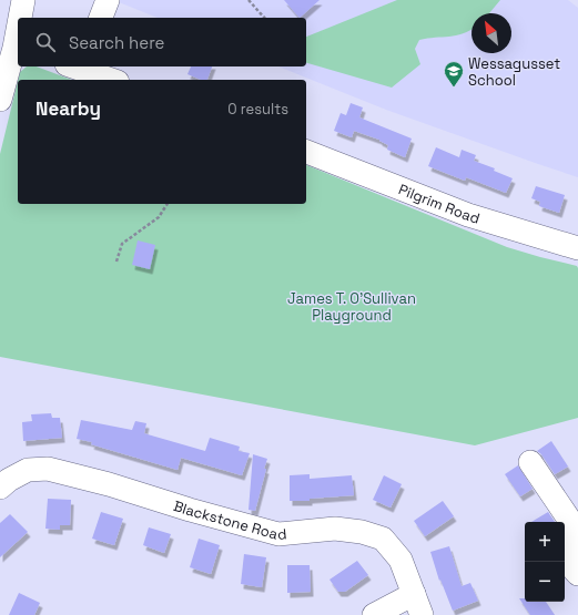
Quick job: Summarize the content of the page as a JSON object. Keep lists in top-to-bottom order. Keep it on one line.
{"streets":{"street":["Pilgrim Road","Blackstone Road"]},"parks":["James T. O'Sullivan Playground"],"places":{"school or university":["Wessagusset School"]},"north":"top left","page":{"search":"Search here","heading":["Nearby","0 results"],"map_buttons":["+","−"]}}
